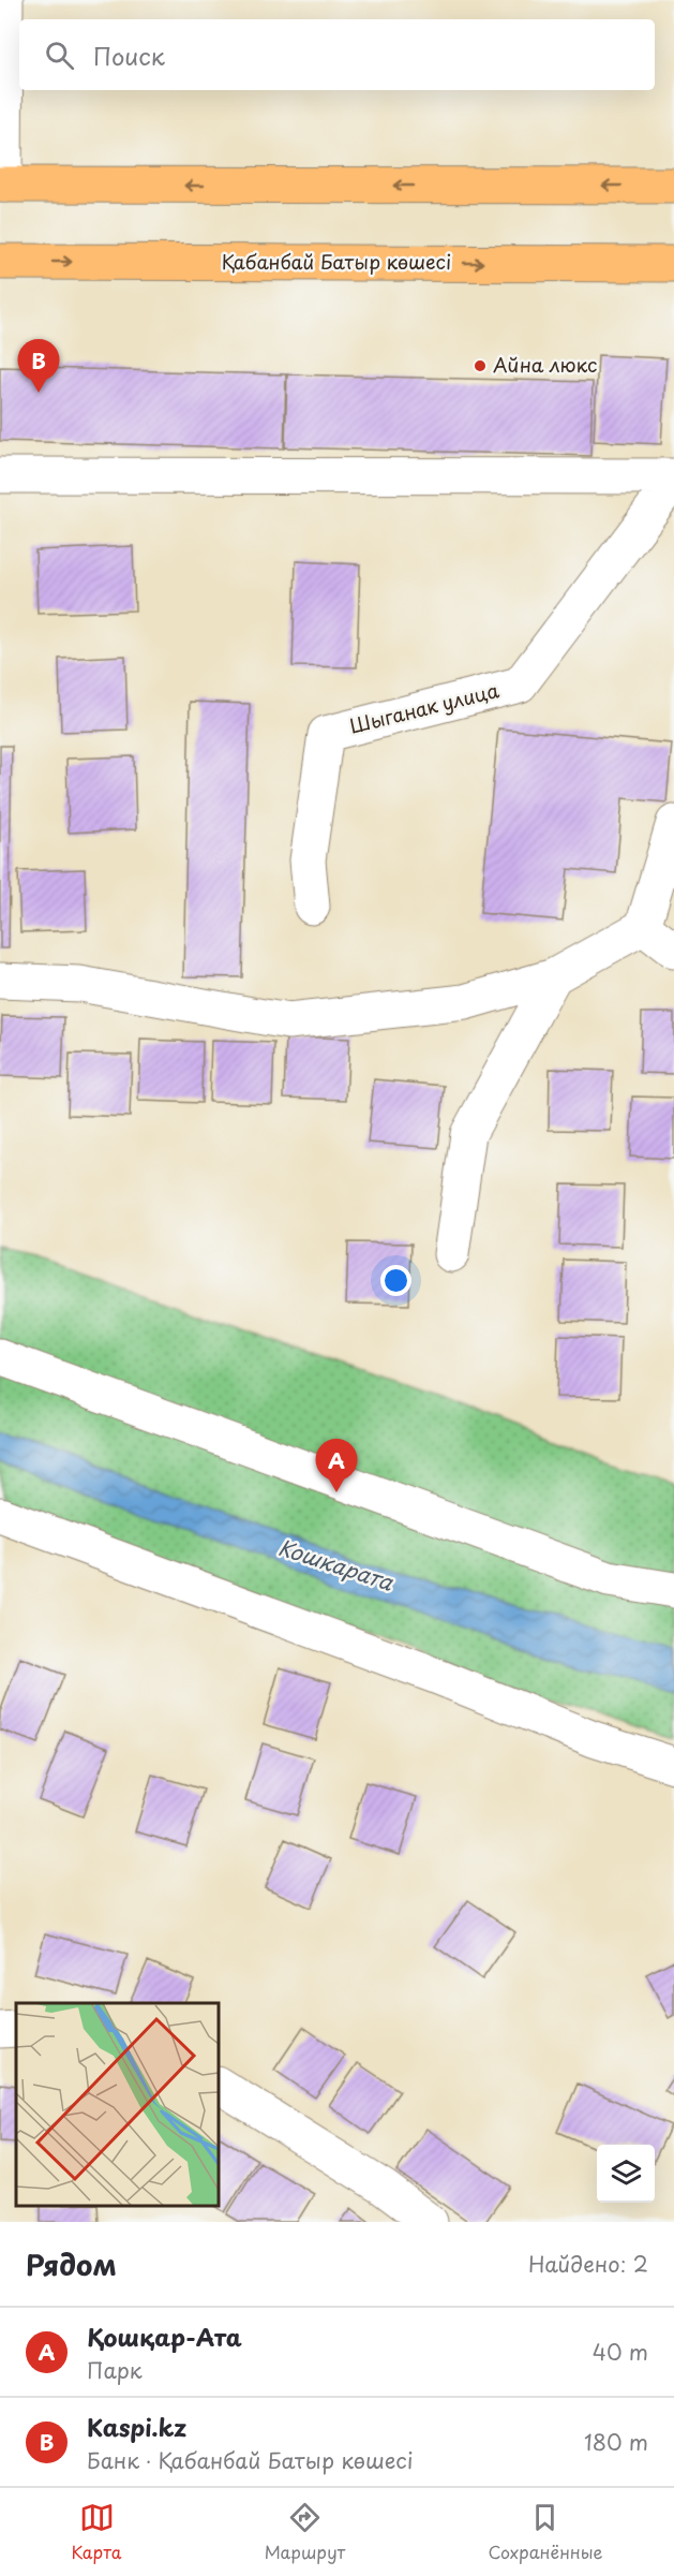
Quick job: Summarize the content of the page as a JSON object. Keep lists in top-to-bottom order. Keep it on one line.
{"streets":{"main road":["Қабанбай Батыр көшесі"],"street":["Шыганак улица"]},"water":["Кошкарата"],"places":["Айна люкс"],"page":{"search":"Поиск","pins":["B","A"],"heading":["Рядом","Найдено: 2"],"list":[{"mark":"A","name":"Қошқар-Ата","note":"Парк","value":"40 m"},{"mark":"B","name":"Kaspi.kz","note":"Банк · Қабанбай Батыр көшесі","value":"180 m"}],"nav":["Карта","Маршрут","Сохранённые"]}}
